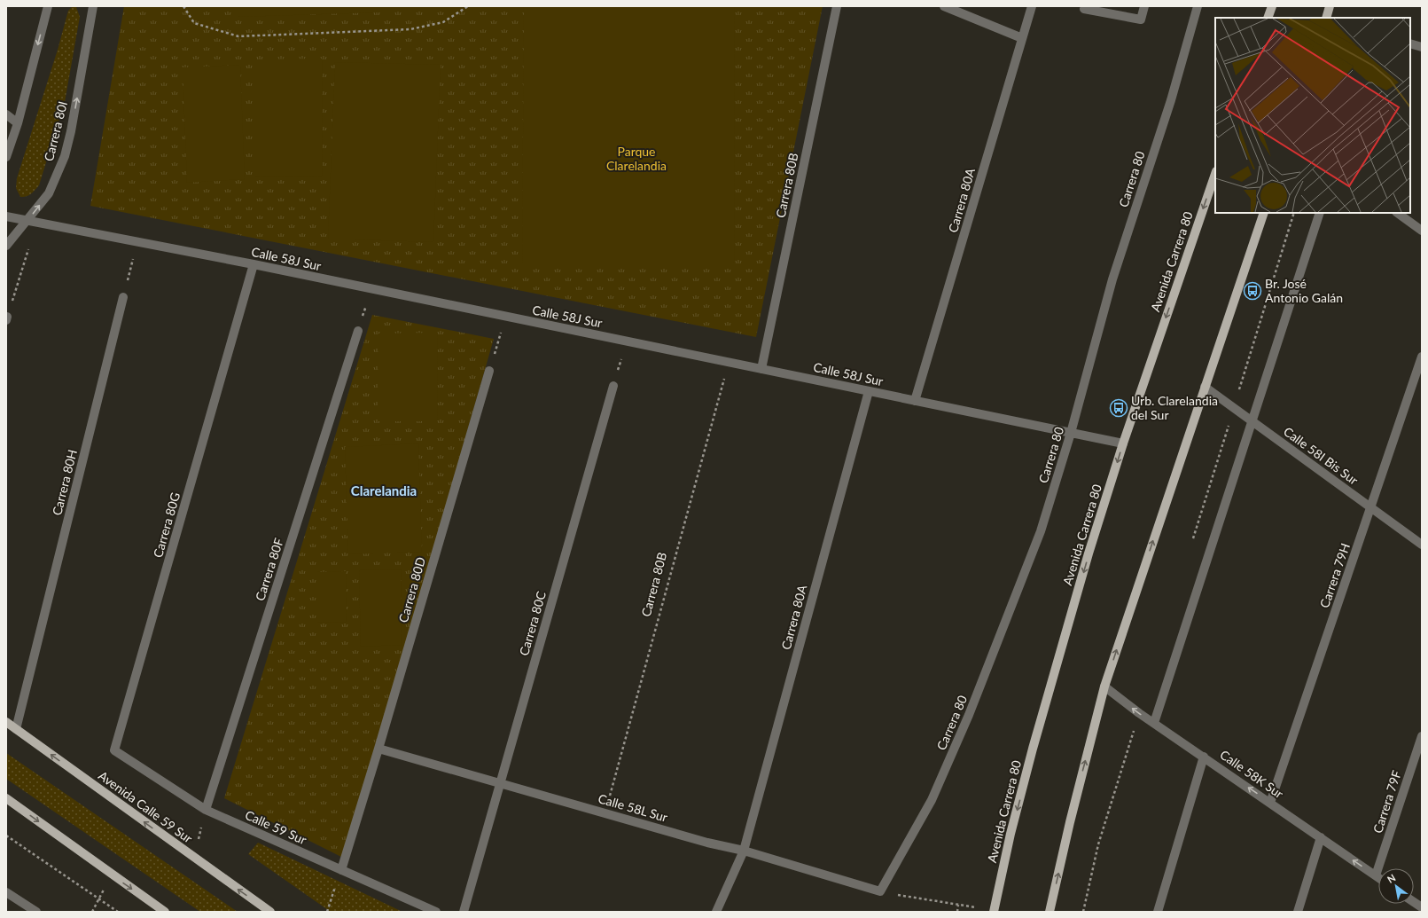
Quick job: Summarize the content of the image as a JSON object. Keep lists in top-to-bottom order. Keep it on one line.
{"streets":{"main road":["Avenida Carrera 80","Avenida Calle 59 Sur"],"street":["Carrera 80I","Carrera 80","Carrera 80B","Carrera 80A","Calle 58J Sur","Calle 58I Bis Sur","Carrera 80H","Carrera 80G","Carrera 80F","Carrera 79H","Carrera 80D","Carrera 80C","Calle 58K Sur","Carrera 79F","Calle 58L Sur","Calle 59 Sur"]},"crossings":[["Carrera 80I","Calle 58J Sur"],["Carrera 80","Calle 58J Sur"],["Carrera 80","Calle 58L Sur"],["Carrera 80B","Calle 58J Sur"],["Carrera 80B","Calle 58L Sur"],["Carrera 80A","Calle 58J Sur"],["Carrera 80A","Calle 58L Sur"],["Calle 58J Sur","Avenida Carrera 80"],["Calle 58J Sur","Carrera 80G"],["Calle 58I Bis Sur","Carrera 79H"],["Carrera 80H","Avenida Calle 59 Sur"],["Carrera 80G","Calle 59 Sur"],["Carrera 80F","Calle 59 Sur"],["Carrera 79H","Calle 58K Sur"],["Carrera 80D","Calle 58L Sur"],["Carrera 80D","Calle 59 Sur"],["Carrera 80C","Calle 58L Sur"],["Calle 58K Sur","Carrera 79F"]],"one_way":["Calle 58K Sur"],"districts":["Clarelandia"],"parks":["Parque Clarelandia"],"places":{"bus stop":["Br. José Antonio Galán","Urb. Clarelandia del Sur"]},"north":"top left"}
